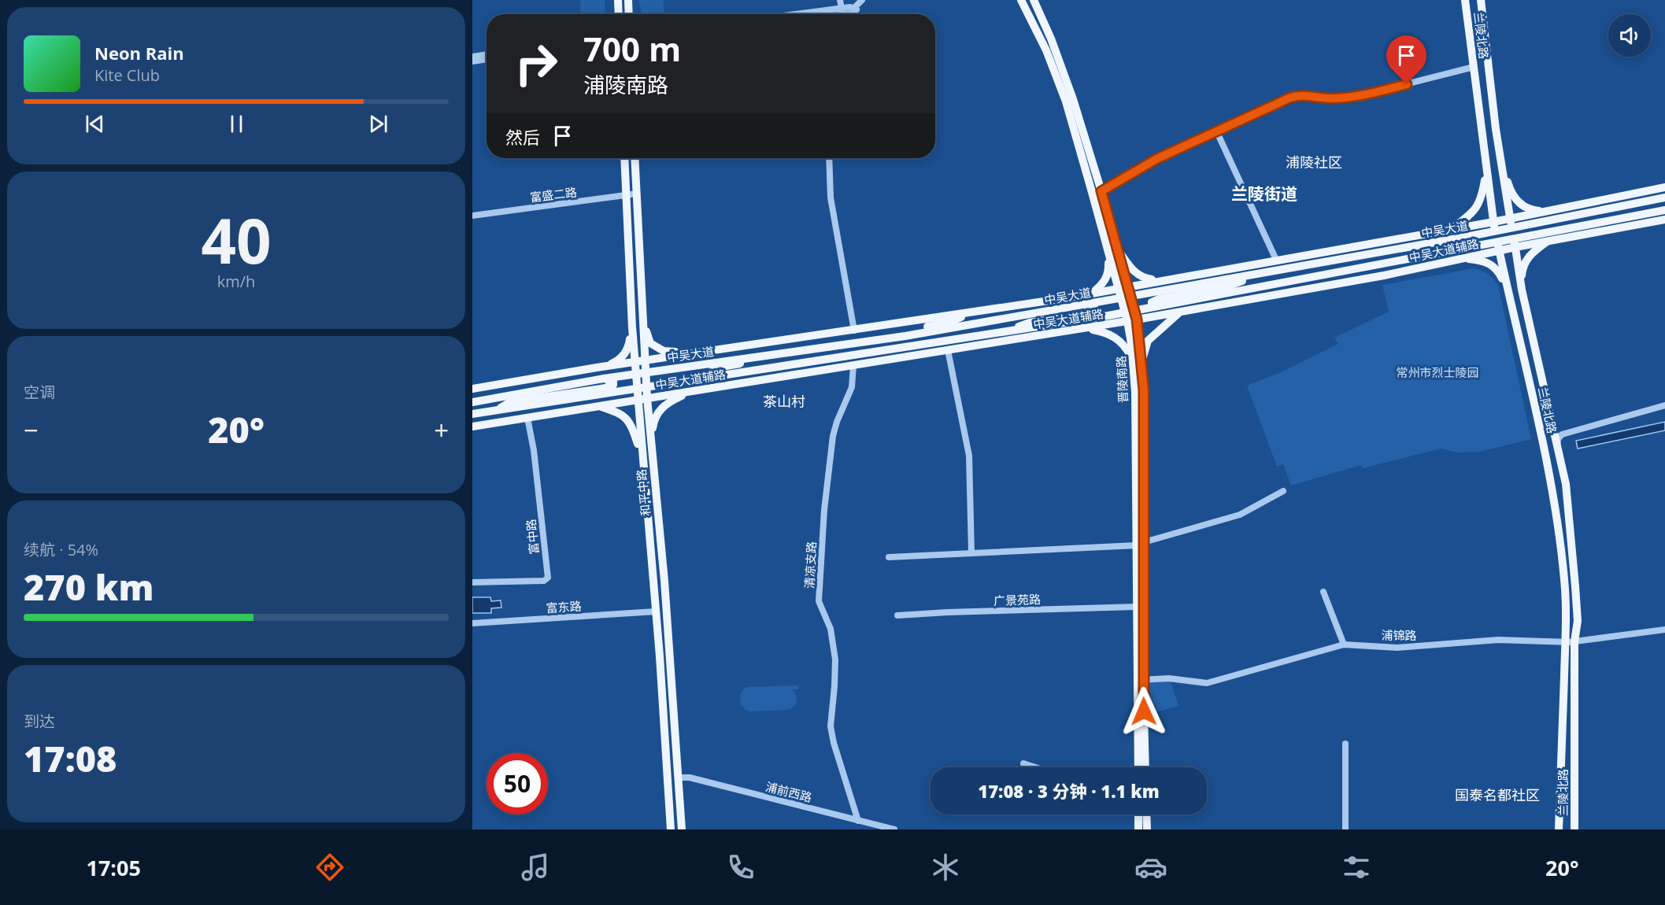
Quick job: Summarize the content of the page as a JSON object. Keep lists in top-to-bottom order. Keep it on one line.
{"streets":{"main road":["兰陵北路","中吴大道","中吴大道辅路","晋陵南路","和平中路"],"street":["富盛二路","富中路","清凉支路","广景苑路","富东路","浦锦路","浦前西路"]},"crossings":[["兰陵北路","中吴大道"],["兰陵北路","中吴大道辅路"],["兰陵北路","浦锦路"],["富盛二路","和平中路"],["中吴大道","中吴大道辅路"],["中吴大道","晋陵南路"],["中吴大道","和平中路"],["中吴大道辅路","晋陵南路"],["中吴大道辅路","和平中路"],["中吴大道辅路","富中路"],["中吴大道辅路","清凉支路"],["晋陵南路","广景苑路"],["晋陵南路","浦锦路"],["和平中路","富东路"],["和平中路","浦前西路"],["清凉支路","浦前西路"]],"districts":["浦陵社区","兰陵街道","茶山村","国泰名都社区"],"parks":["常州市烈士陵园"],"page":{"turn":["700 m","浦陵南路"],"song":["Neon Rain","Kite Club"],"then":"然后","tile":[["40","km/h"],"空调",["续航 · 54%","270 km"],["到达","17:08"]],"heat":["−","20°","+"],"limit":"50","trip":"17:08 · 3 分钟 · 1.1 km","tabs":["17:05","20°"]}}
